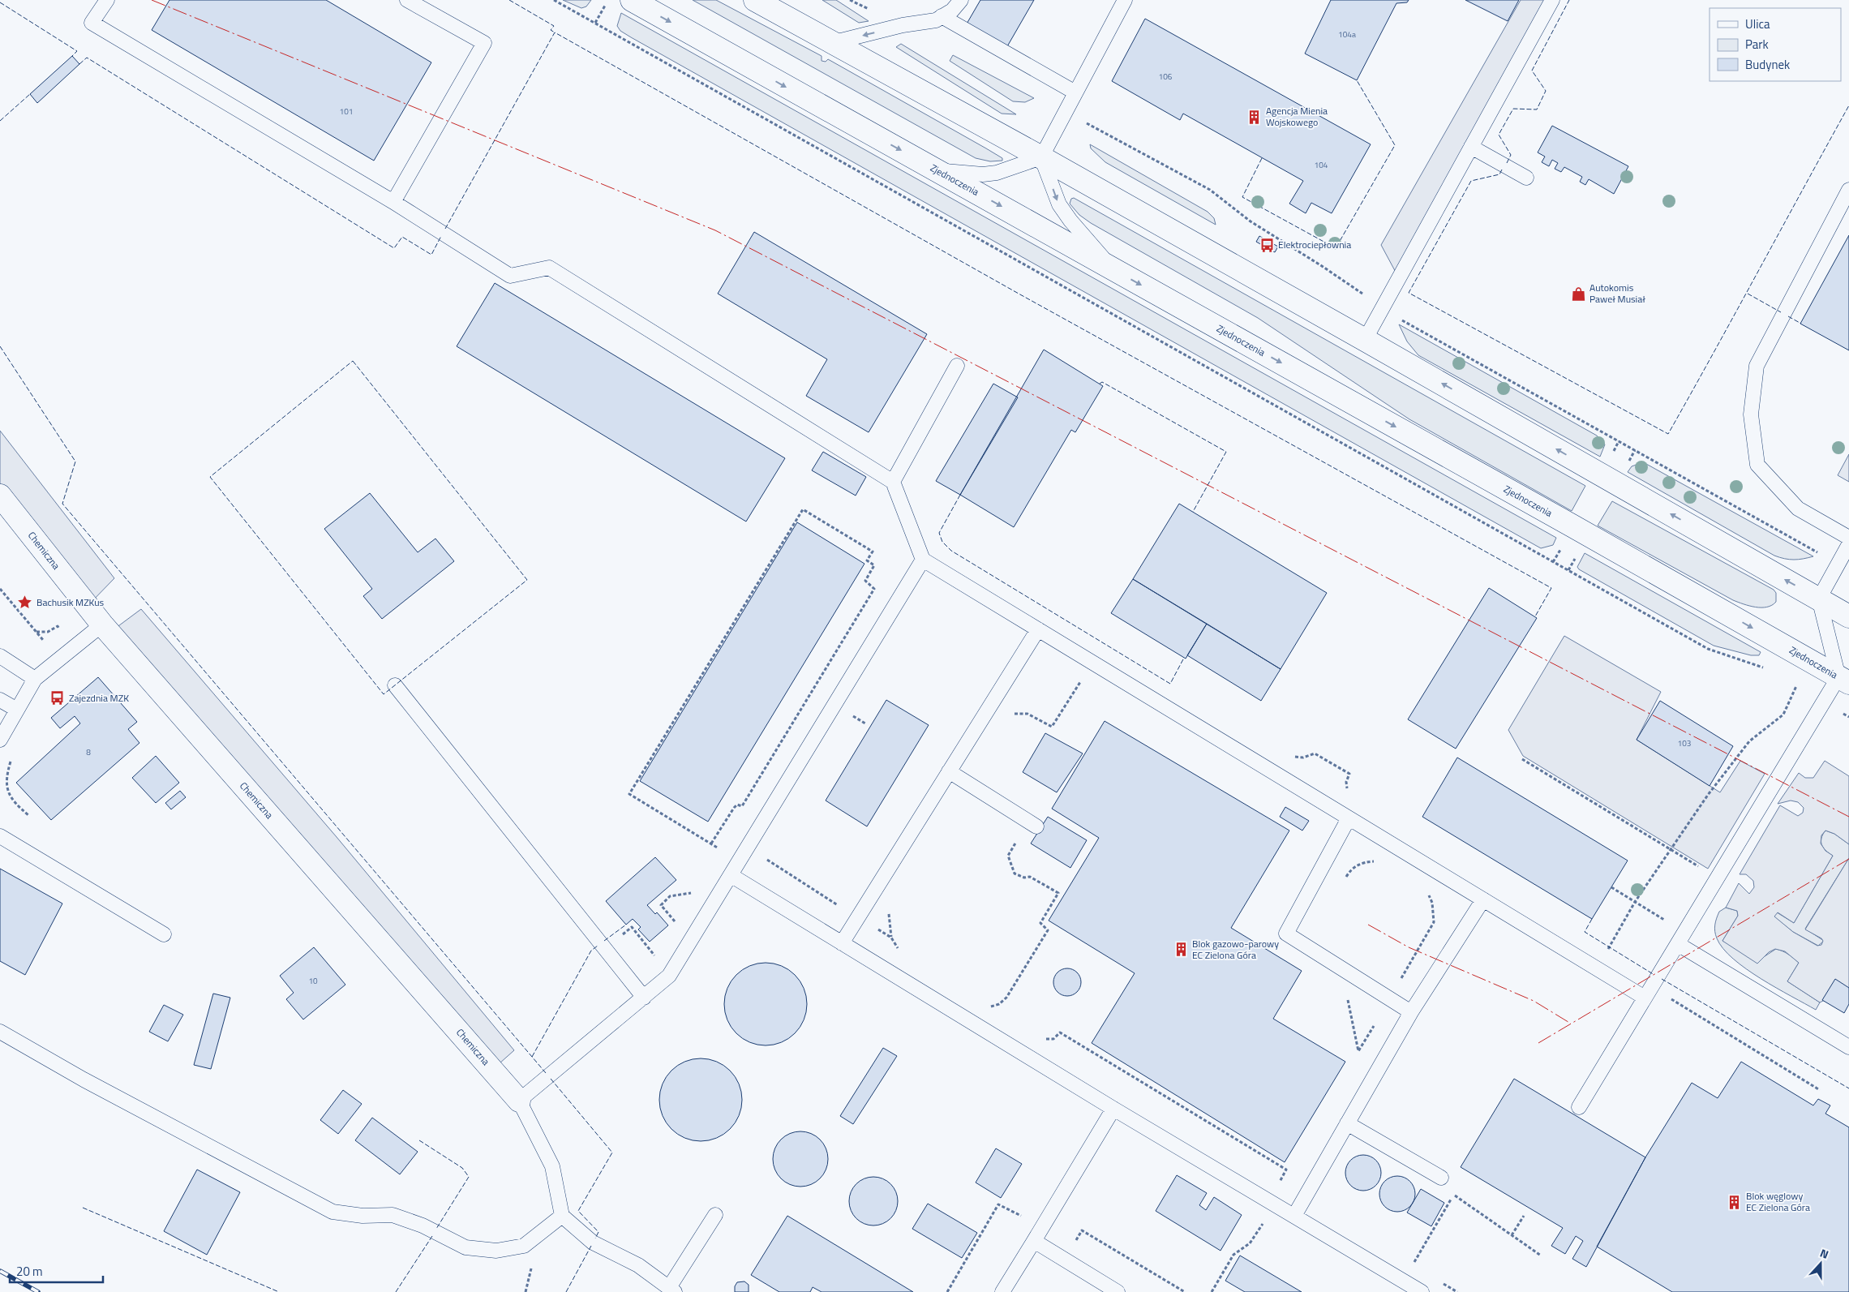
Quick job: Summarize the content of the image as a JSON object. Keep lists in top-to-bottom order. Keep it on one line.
{"streets":{"main road":["Zjednoczenia","Chemiczna"]},"places":{"building":["Agencja Mienia Wojskowego","Blok gazowo-parowy EC Zielona Góra","Blok węglowy EC Zielona Góra"],"bus stop":["Elektrociepłownia","Zajezdnia MZK"],"shop":["Autokomis Paweł Musiał"],"place":["Bachusik MZKus"]},"house_numbers":["104a","106","101","104","103","8","10"],"legend":["Ulica","Park","Budynek"],"scale_bar":"20 m","north":"top"}
